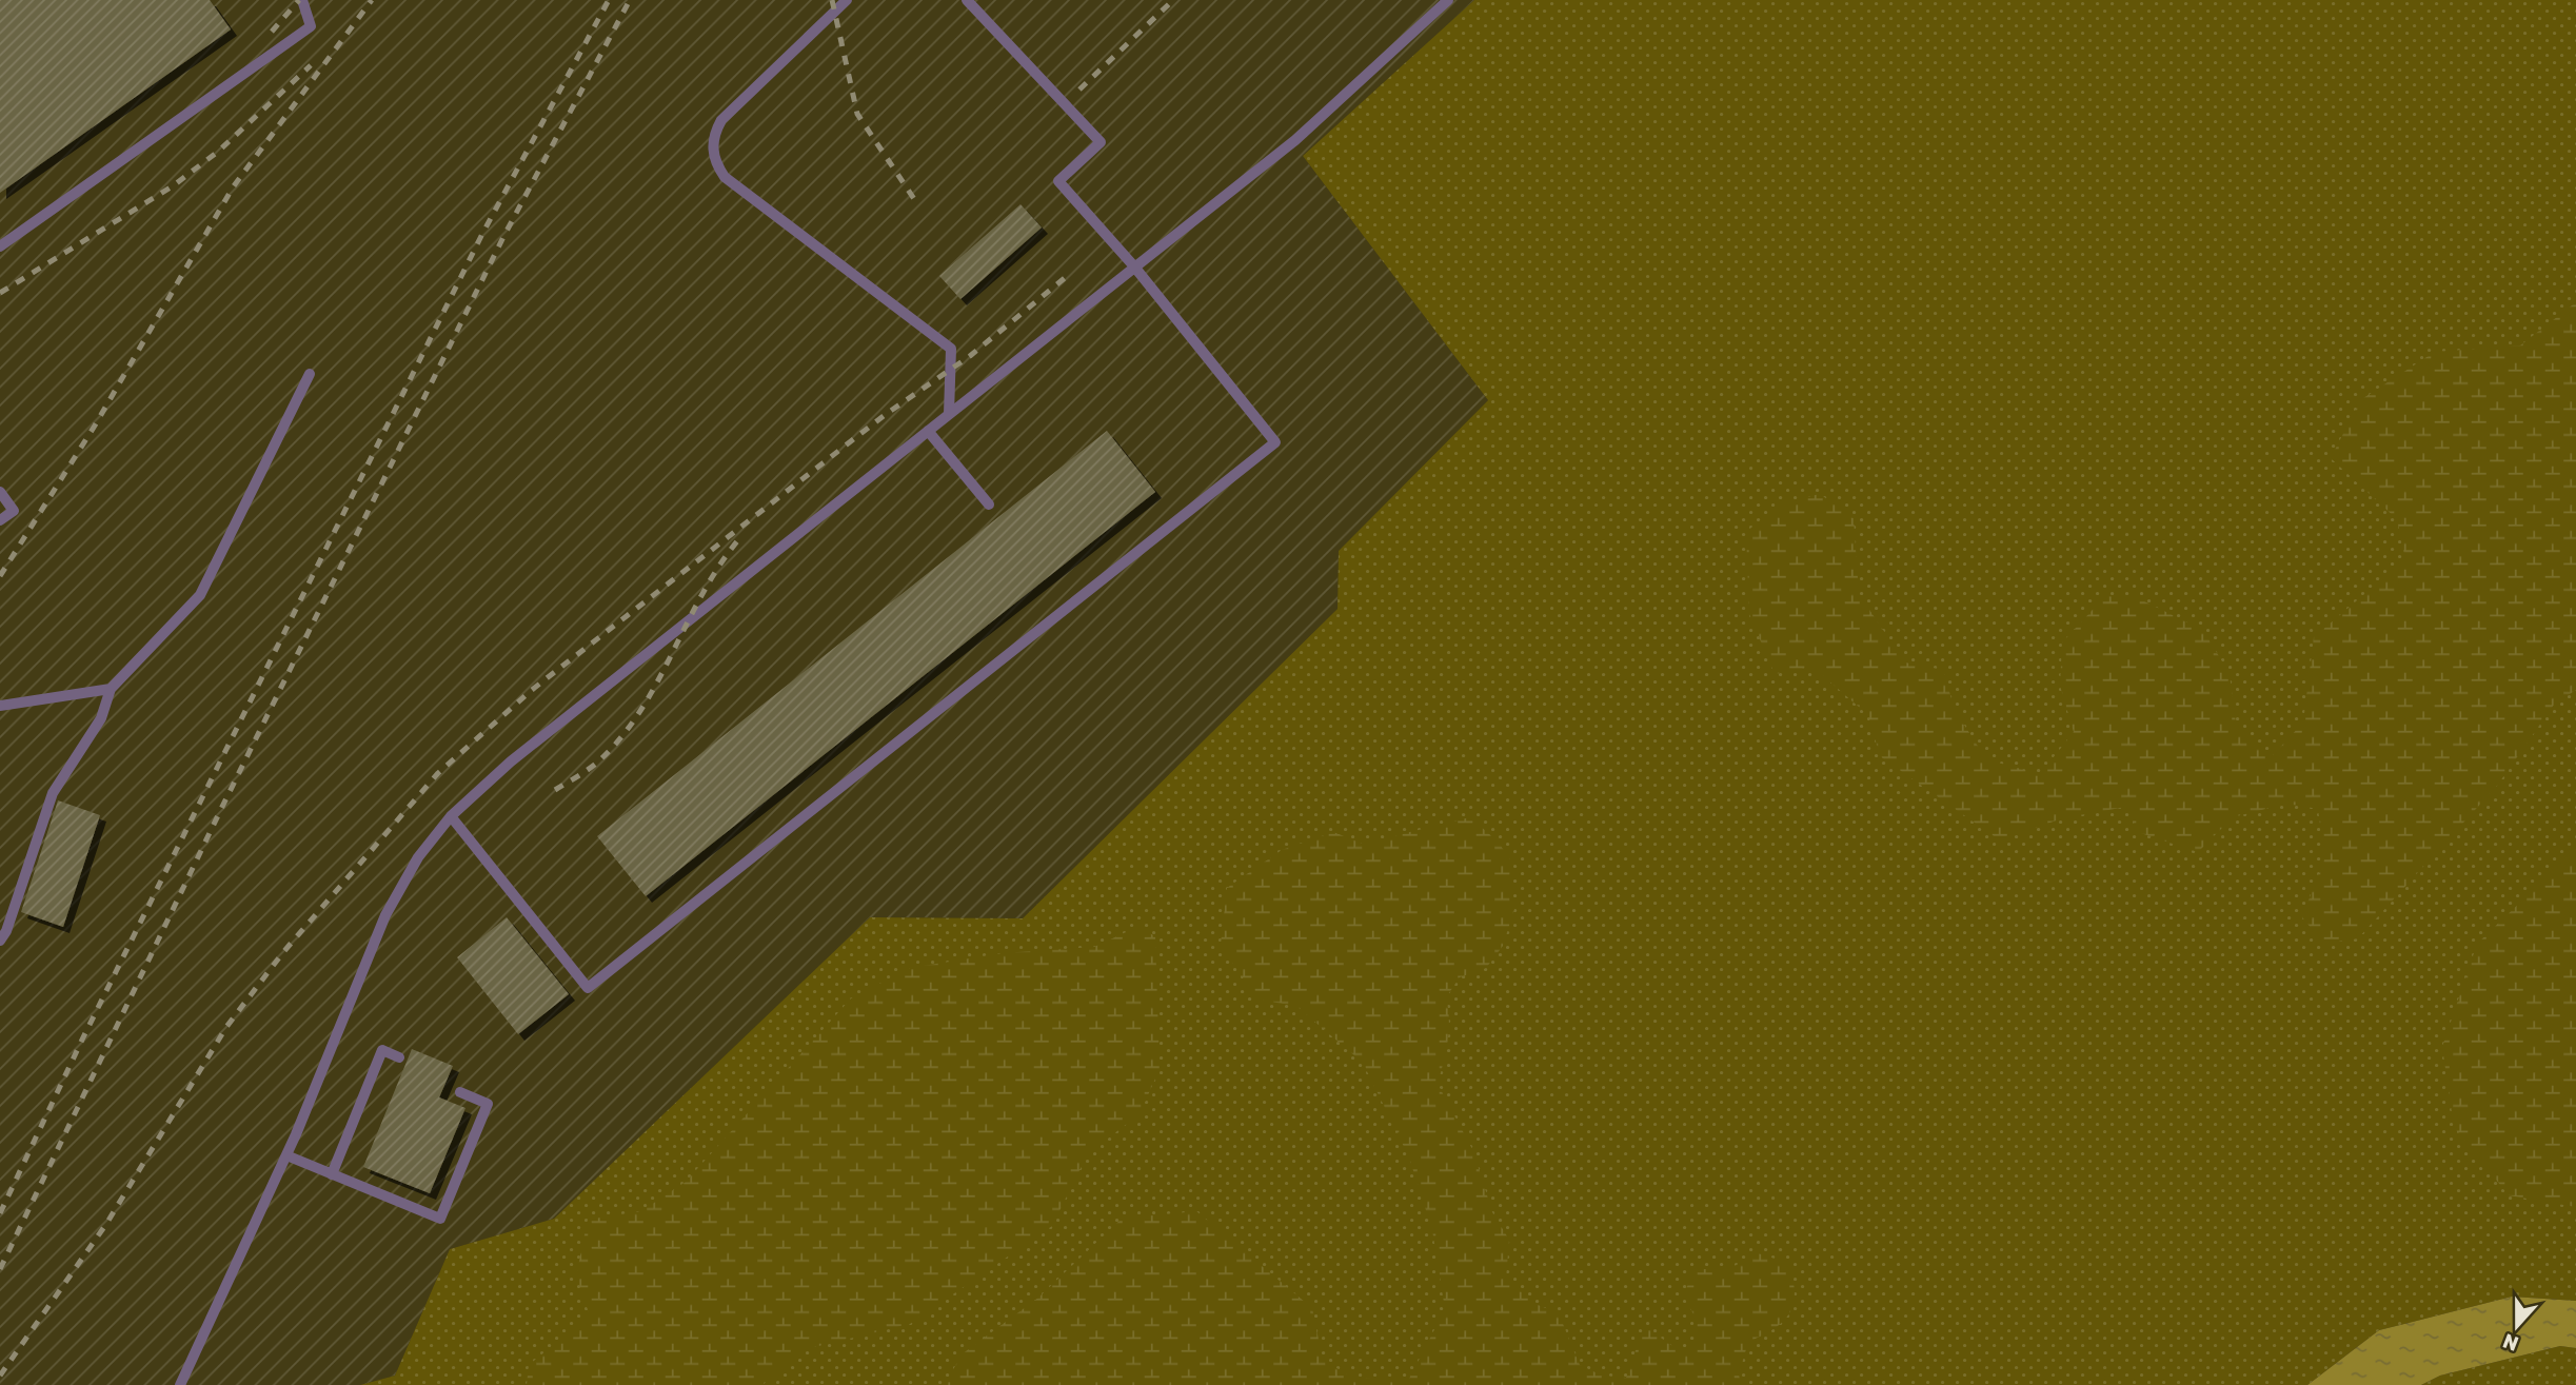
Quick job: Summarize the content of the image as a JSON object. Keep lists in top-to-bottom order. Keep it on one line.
{"north":"bottom"}
